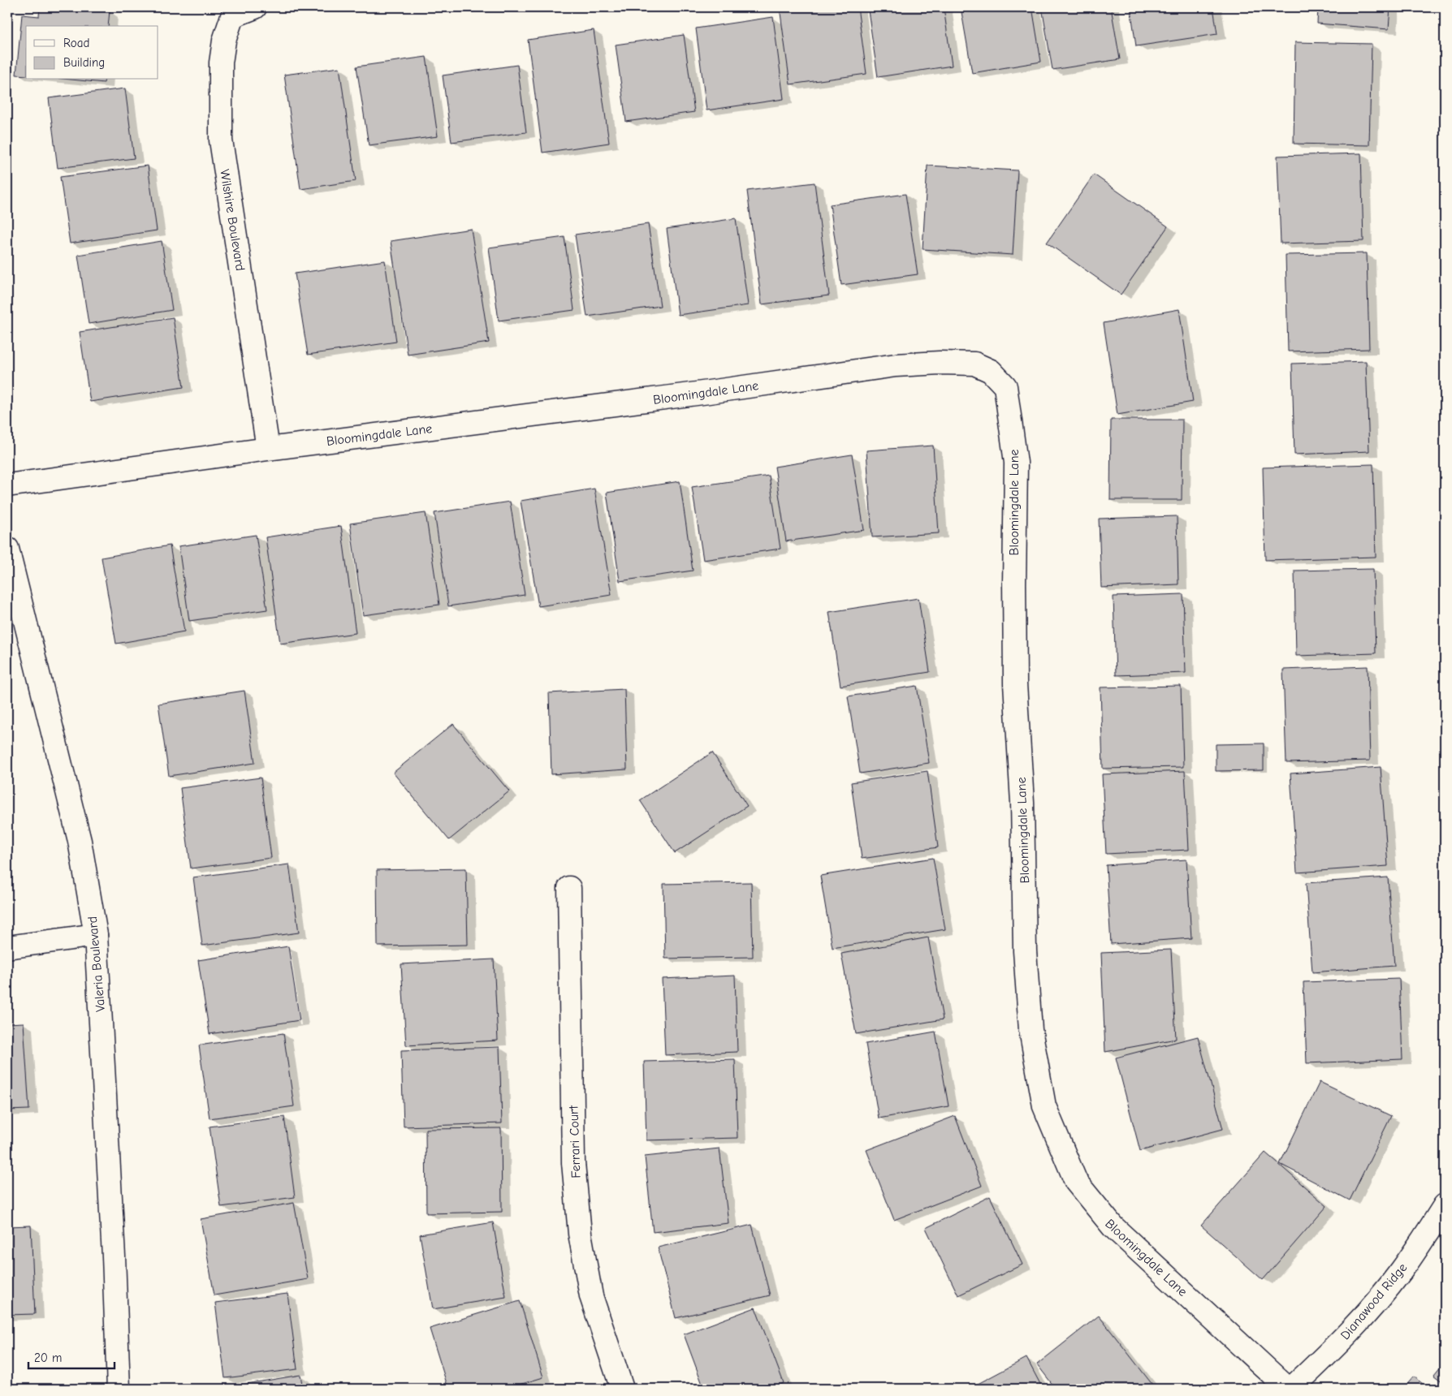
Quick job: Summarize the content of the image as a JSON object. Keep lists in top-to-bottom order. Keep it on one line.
{"streets":{"street":["Wilshire Boulevard","Bloomingdale Lane","Valeria Boulevard","Ferrari Court","Dianawood Ridge"]},"crossings":[["Wilshire Boulevard","Bloomingdale Lane"]],"legend":["Road","Building"],"scale_bar":"20 m"}
